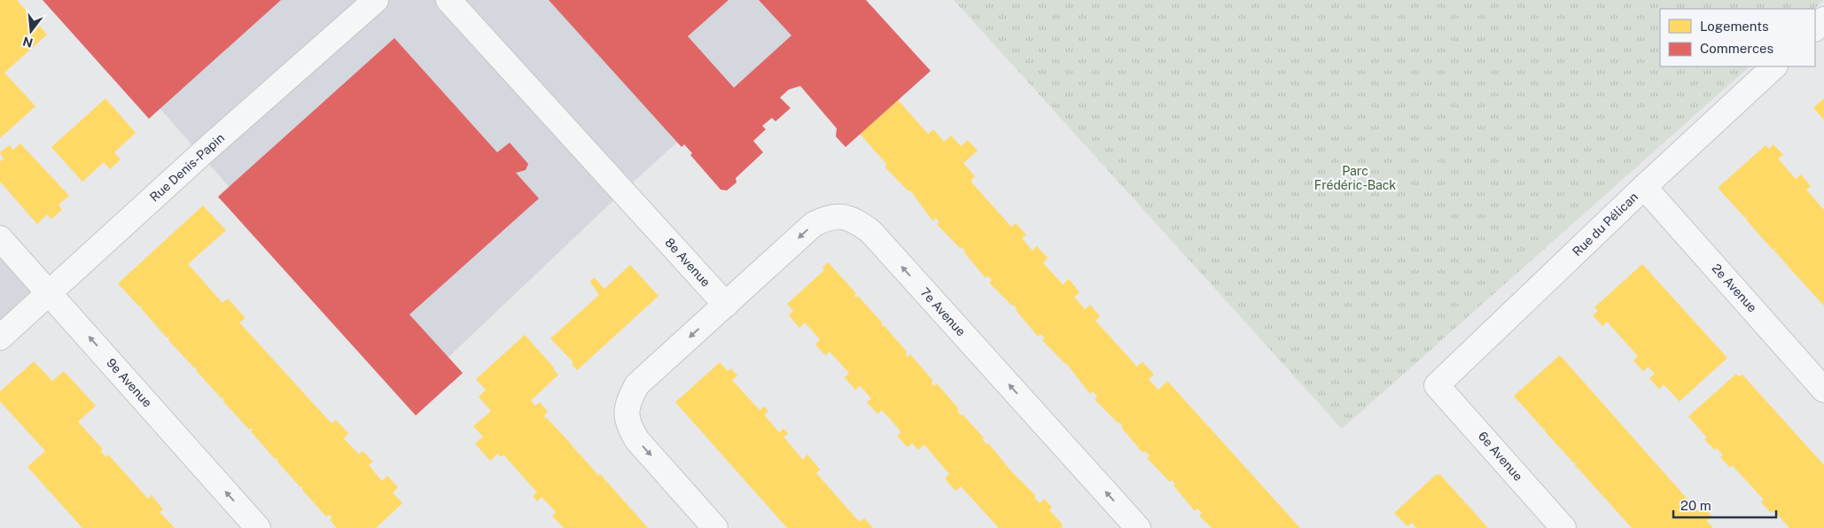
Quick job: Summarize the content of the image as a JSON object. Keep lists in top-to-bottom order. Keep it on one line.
{"streets":{"street":["Rue Denis-Papin","Rue du Pélican","8e Avenue","2e Avenue","7e Avenue","9e Avenue","6e Avenue"]},"crossings":[["Rue Denis-Papin","9e Avenue"],["Rue du Pélican","2e Avenue"],["Rue du Pélican","6e Avenue"],["8e Avenue","7e Avenue"]],"one_way":["7e Avenue","9e Avenue"],"parks":["Parc Frédéric-Back"],"legend":["Logements","Commerces"],"scale_bar":"20 m","north":"bottom"}
